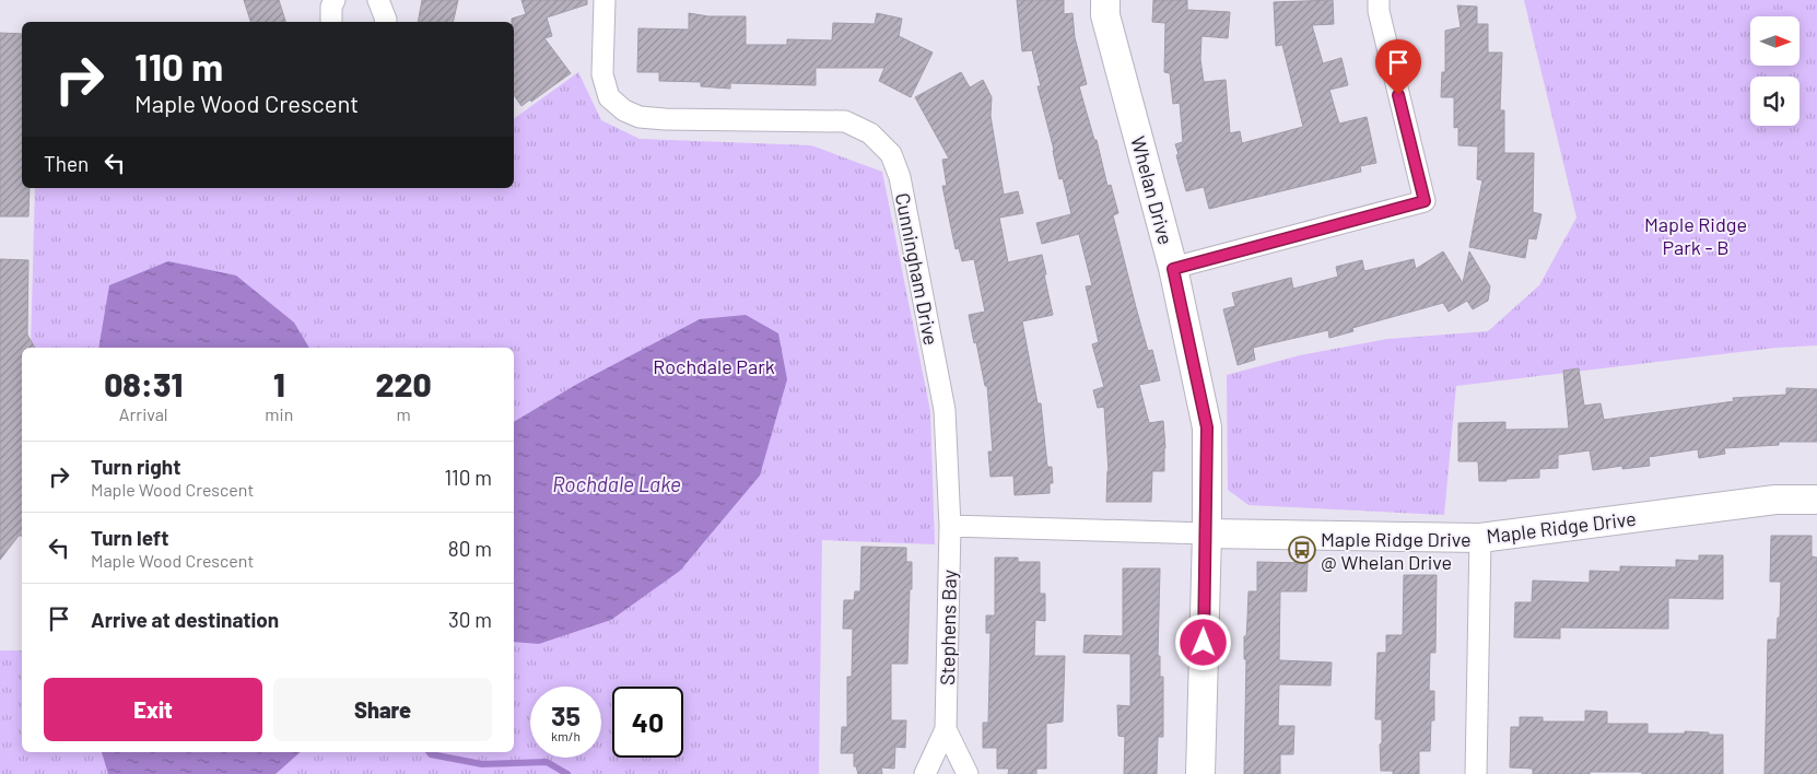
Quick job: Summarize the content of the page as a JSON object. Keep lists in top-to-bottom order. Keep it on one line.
{"streets":{"street":["Whelan Drive","Cunningham Drive","Maple Ridge Drive","Stephens Bay"]},"crossings":[["Whelan Drive","Maple Ridge Drive"],["Cunningham Drive","Stephens Bay"]],"water":["Rochdale Lake"],"parks":["Maple Ridge Park - B","Rochdale Park"],"places":{"bus stop":["Maple Ridge Drive @ Whelan Drive"]},"north":"right","page":{"turn":["110 m","Maple Wood Crescent"],"then":"Then","eta":["08:31","Arrival","1","min","220","m"],"list":[{"name":"Turn right","note":"Maple Wood Crescent","value":"110 m"},{"name":"Turn left","note":"Maple Wood Crescent","value":"80 m"},{"name":"Arrive at destination","value":"30 m"}],"buttons":["Exit","Share"],"speed":"35 km/h","limit":"40"}}
